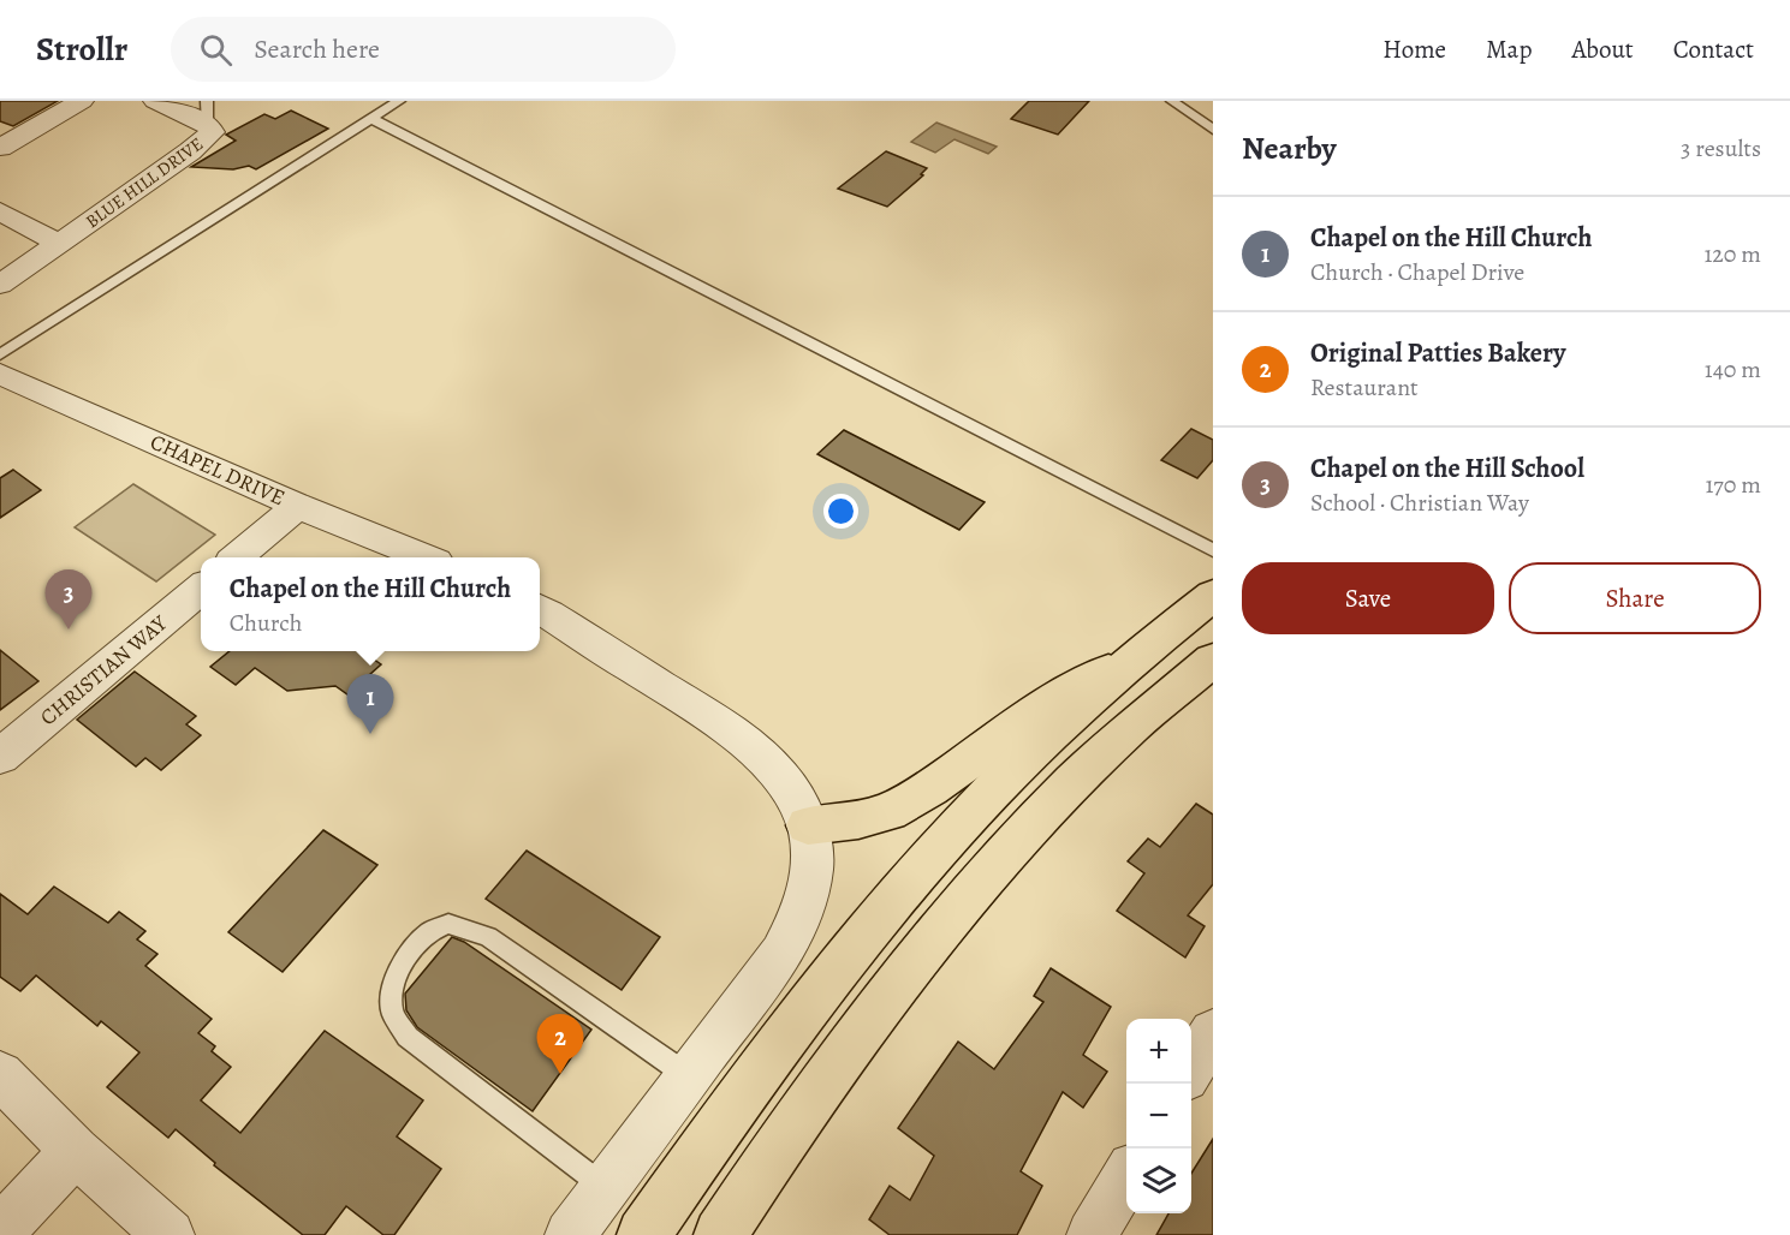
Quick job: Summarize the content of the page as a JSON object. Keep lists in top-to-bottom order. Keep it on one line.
{"streets":{"street":["BLUE HILL DRIVE","CHAPEL DRIVE","CHRISTIAN WAY"]},"page":{"header":"Strollr","search":"Search here","nav":["Home","Map","About","Contact"],"heading":["Nearby","3 results"],"list":[{"mark":"1","name":"Chapel on the Hill Church","note":"Church · Chapel Drive","value":"120 m"},{"mark":"2","name":"Original Patties Bakery","note":"Restaurant","value":"140 m"},{"mark":"3","name":"Chapel on the Hill School","note":"School · Christian Way","value":"170 m"}],"buttons":["Save","Share"],"popup":["Chapel on the Hill Church","Church"],"pins":["3","1","2"],"map_buttons":["+","−"]}}
